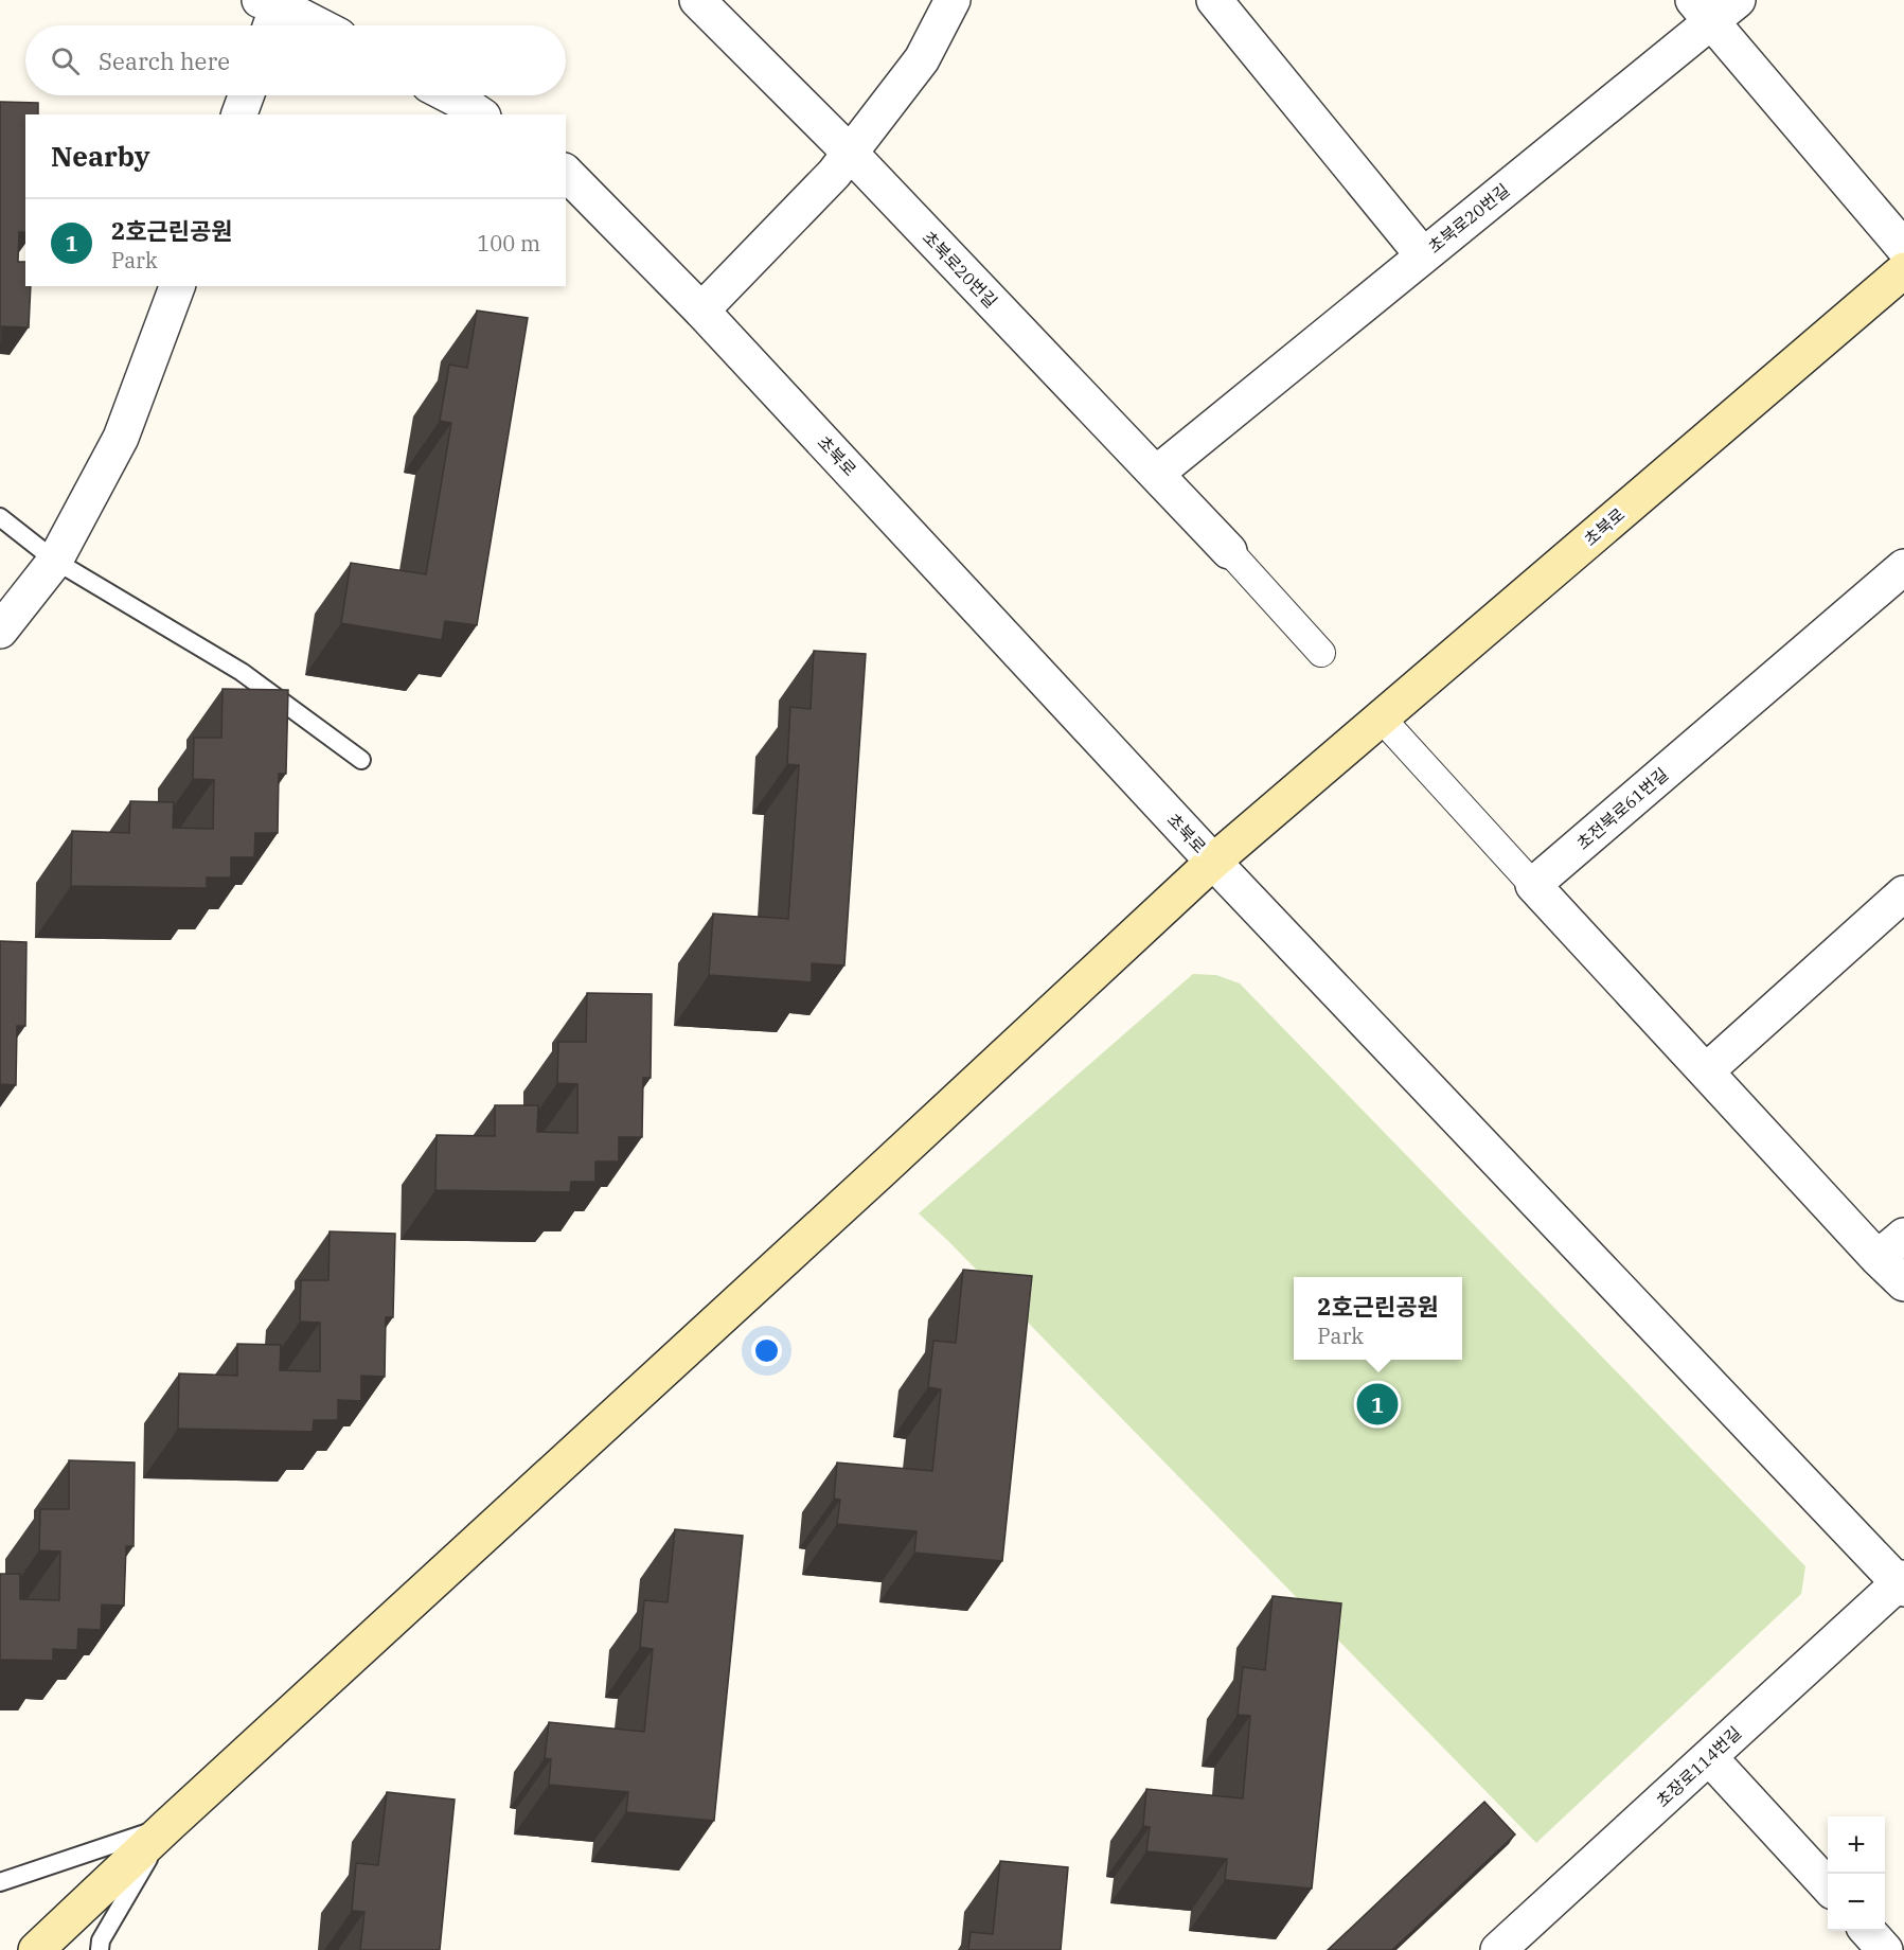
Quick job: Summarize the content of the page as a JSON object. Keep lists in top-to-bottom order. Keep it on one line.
{"streets":{"main road":["초북로"],"street":["초북로20번길","초전북로61번길","초장로114번길"]},"page":{"search":"Search here","heading":"Nearby","list":[{"mark":"1","name":"2호근린공원","note":"Park","value":"100 m"}],"popup":["2호근린공원","Park"],"pins":"1","map_buttons":["+","−"]}}
